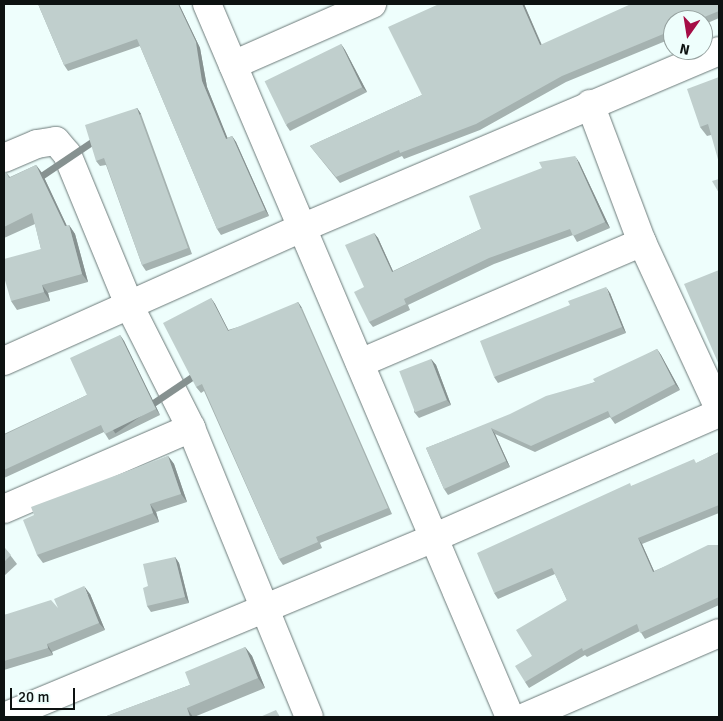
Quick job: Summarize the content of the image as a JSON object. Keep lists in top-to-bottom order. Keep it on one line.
{"scale_bar":"20 m","north":"bottom"}
